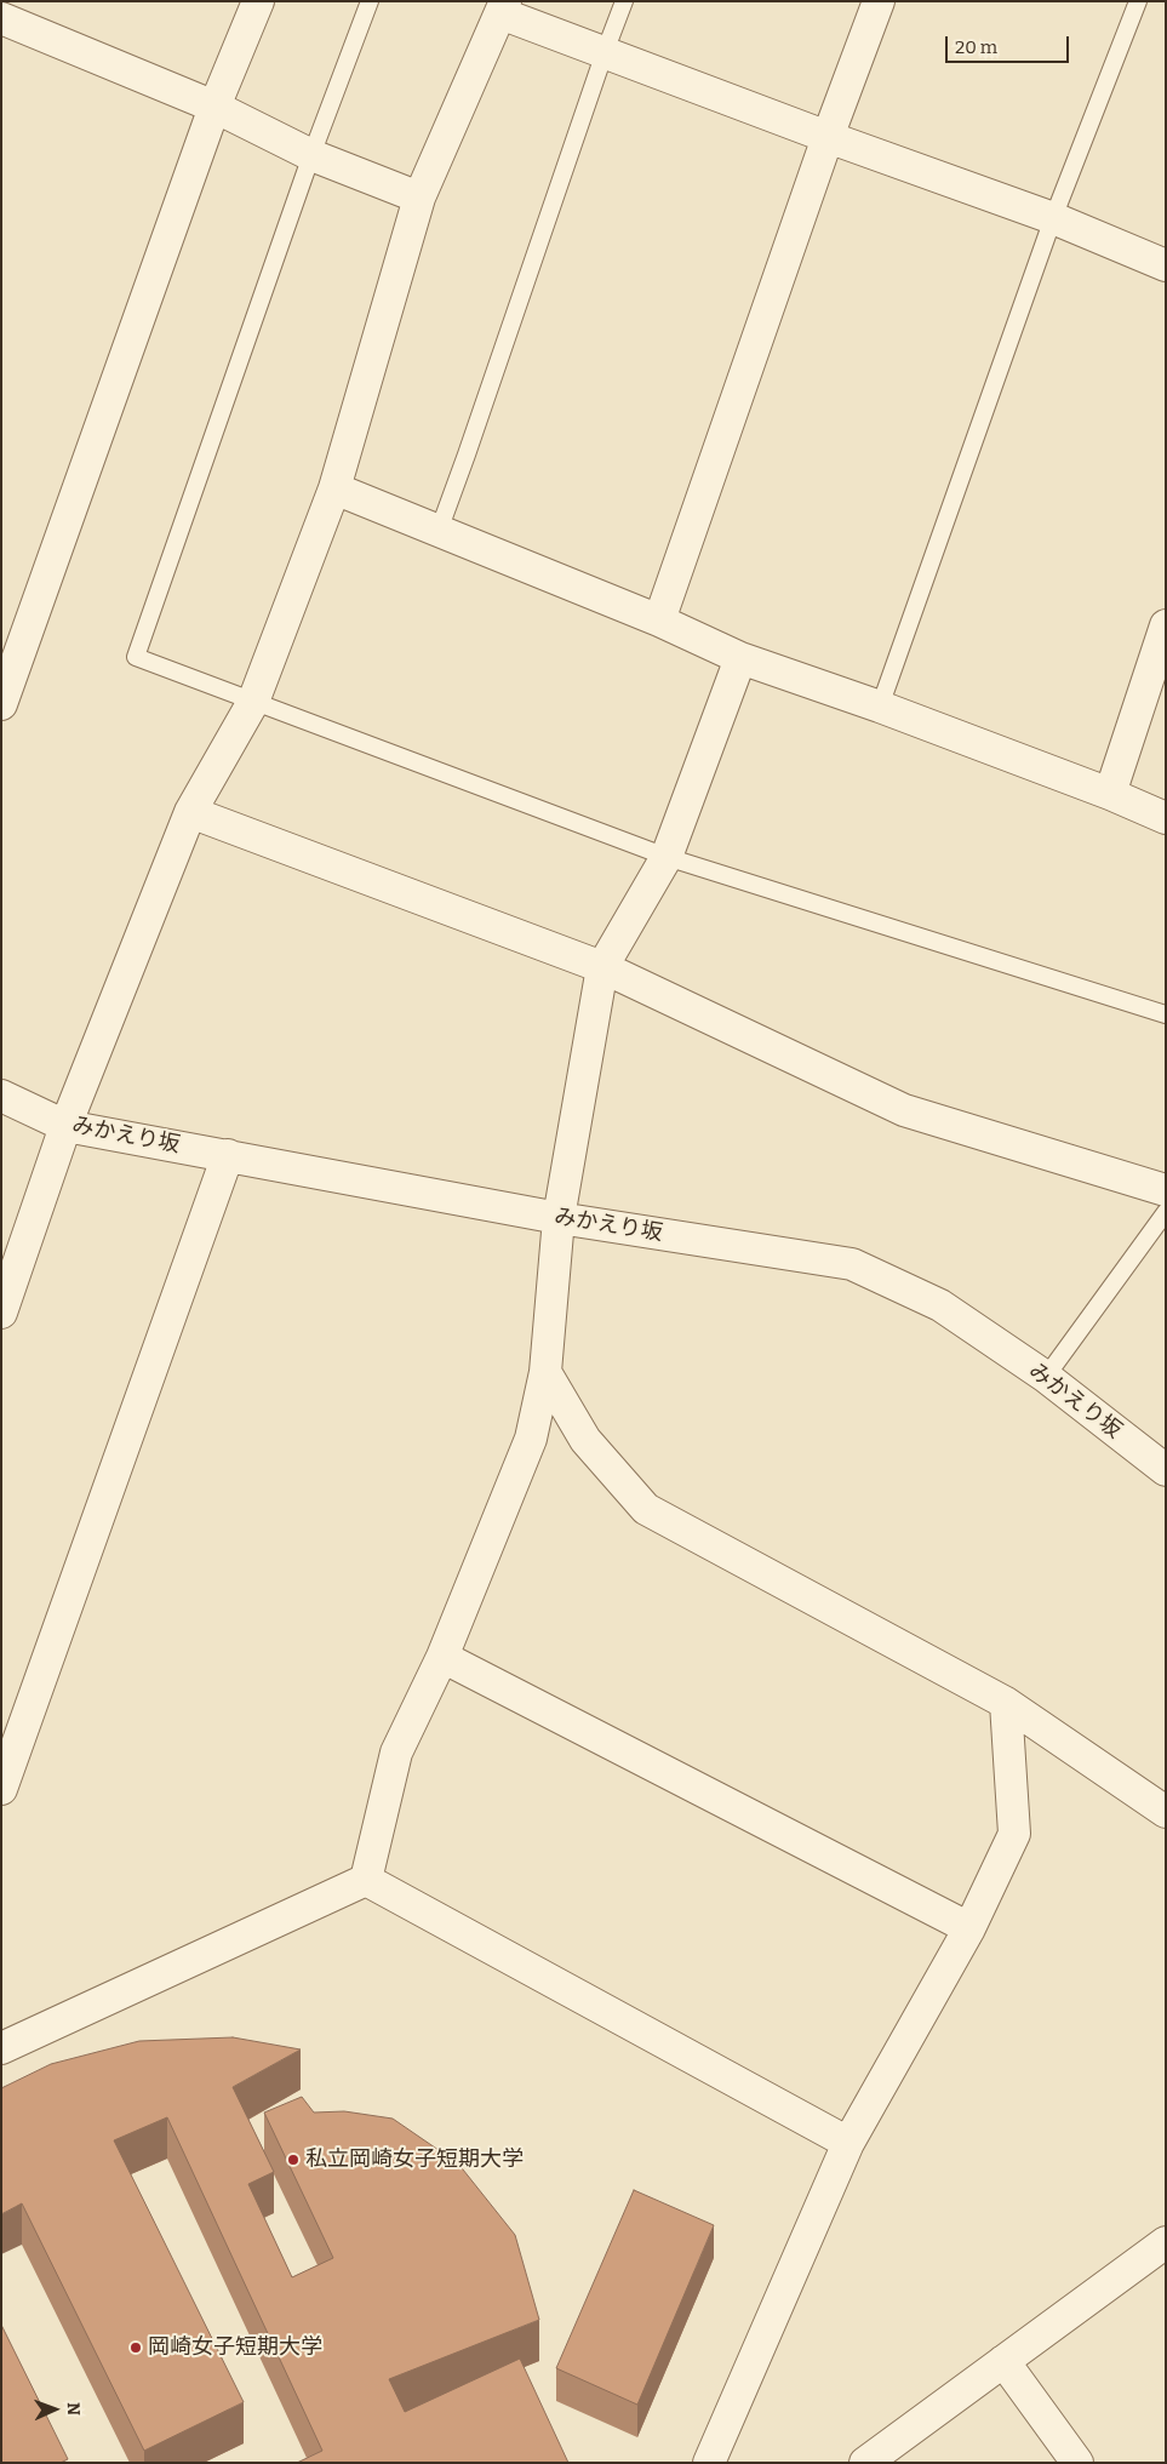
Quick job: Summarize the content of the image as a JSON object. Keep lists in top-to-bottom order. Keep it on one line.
{"streets":{"street":["みかえり坂"]},"places":["私立岡崎女子短期大学","岡崎女子短期大学"],"scale_bar":"20 m","north":"right"}
